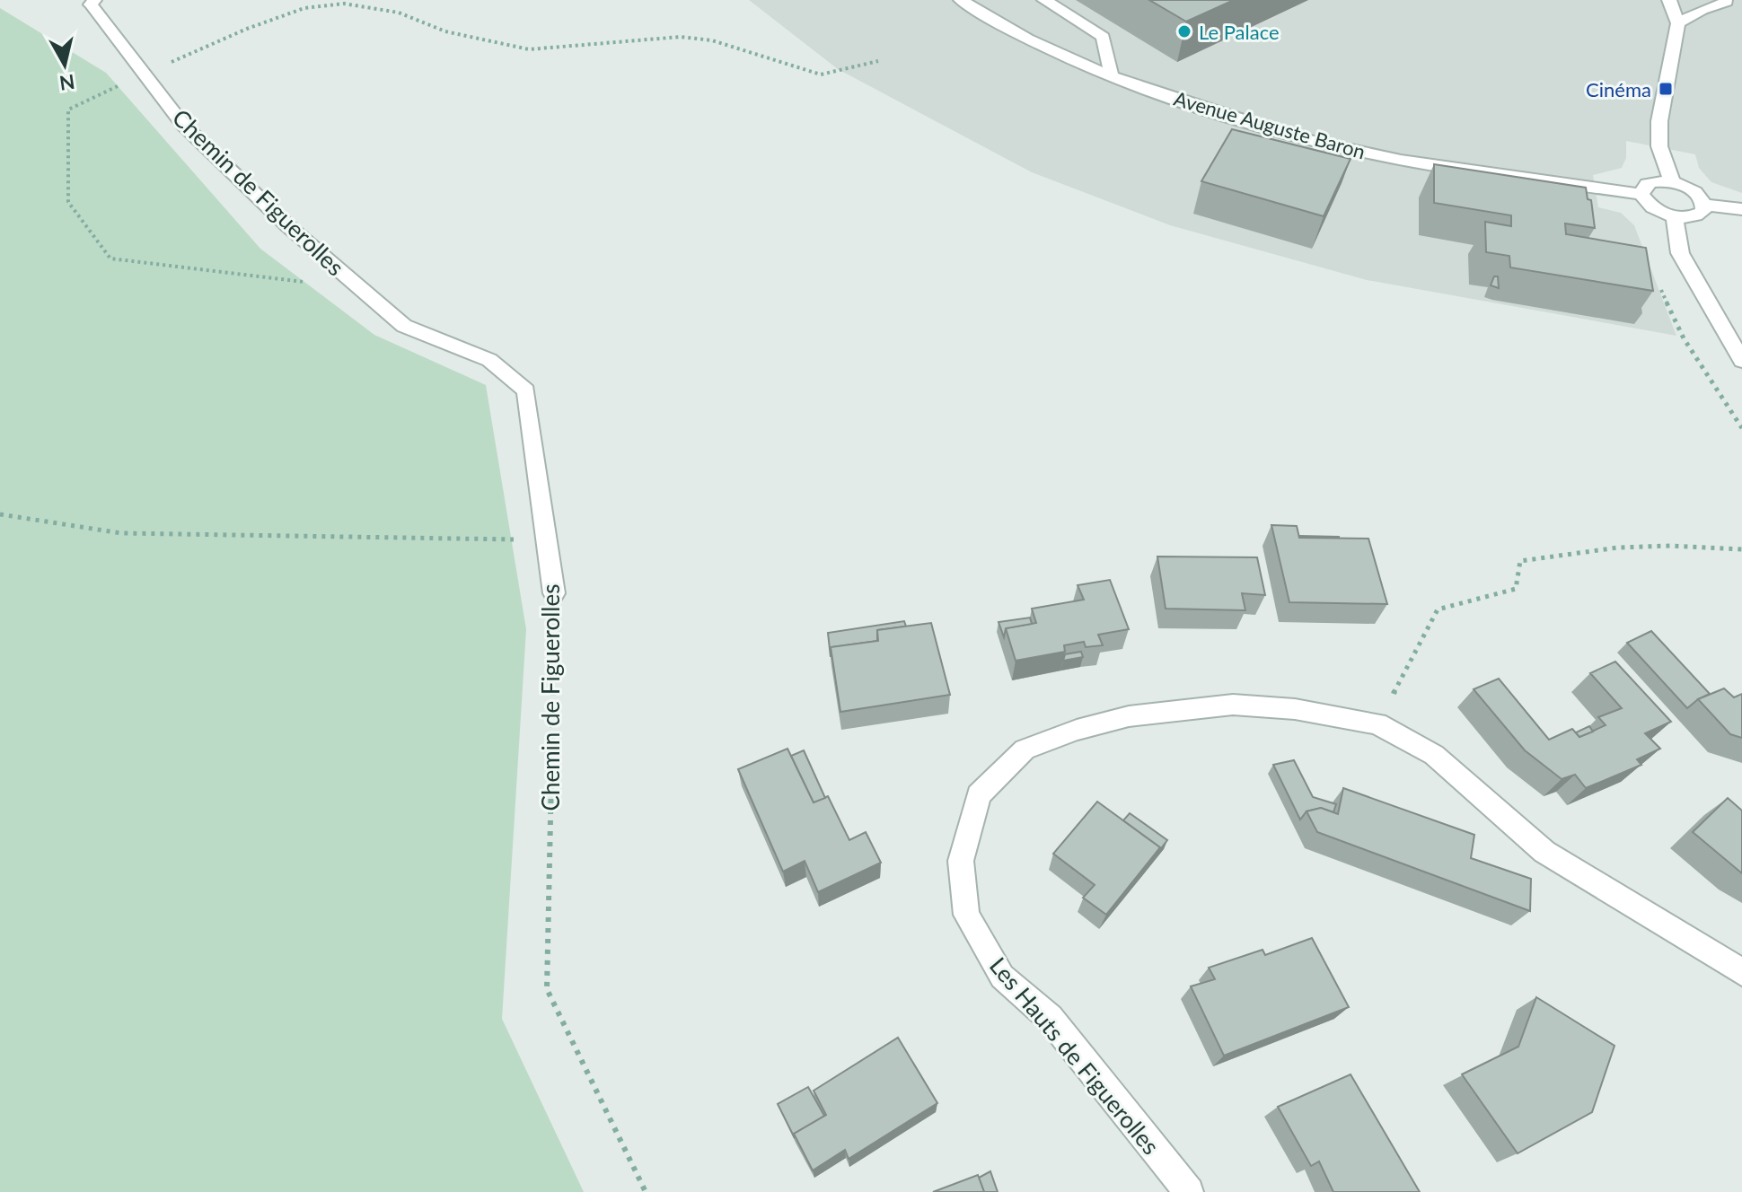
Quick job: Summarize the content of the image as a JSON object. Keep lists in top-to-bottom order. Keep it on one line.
{"streets":{"street":["Avenue Auguste Baron","Chemin de Figuerolles","Les Hauts de Figuerolles"]},"places":{"other":["Le Palace"],"transit":["Cinéma"]},"north":"bottom"}
